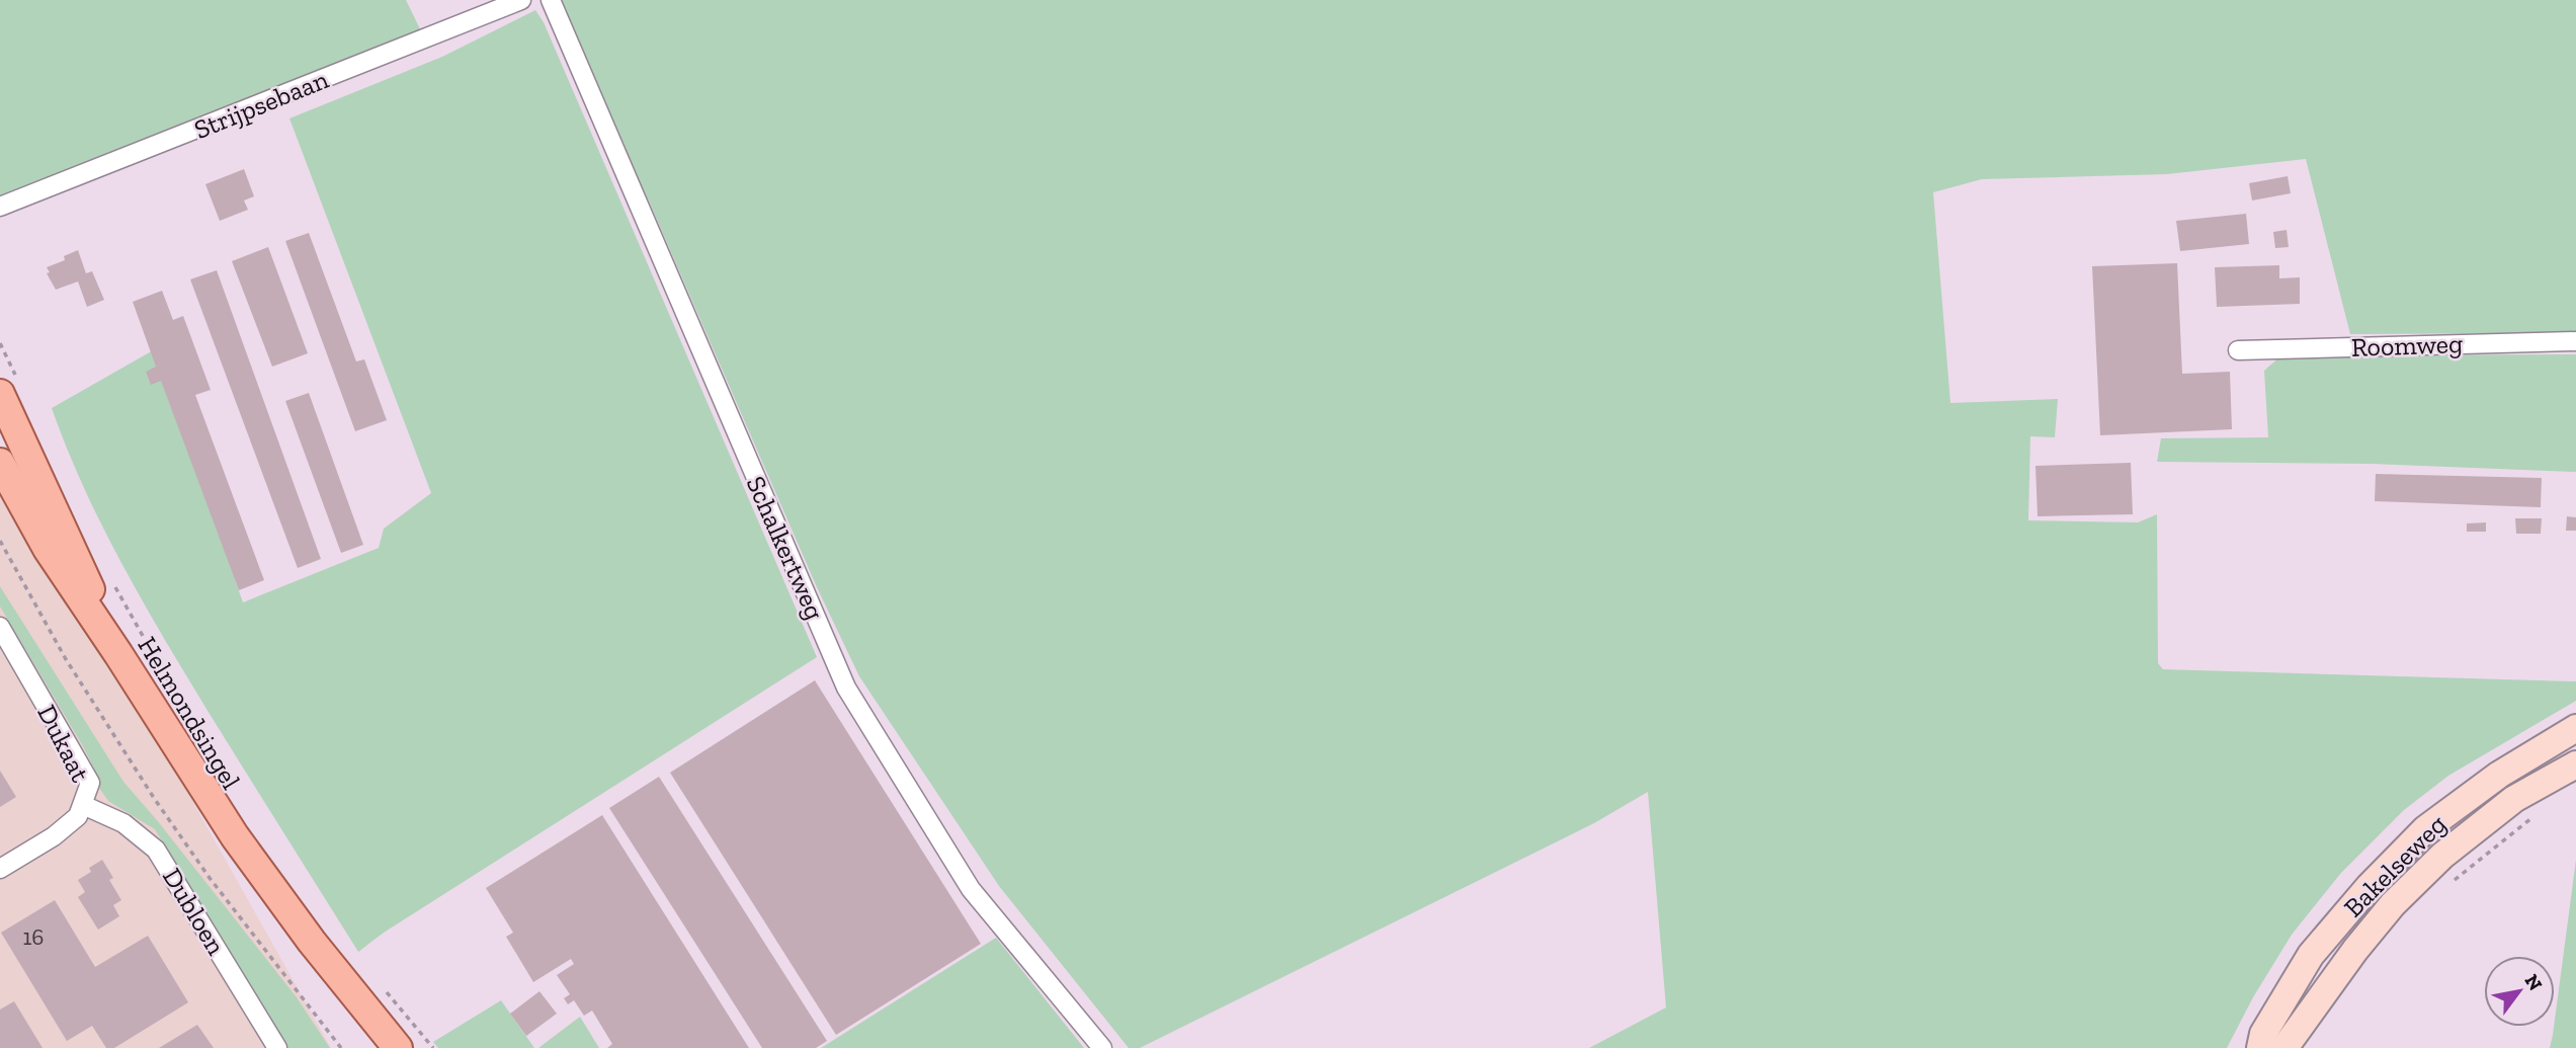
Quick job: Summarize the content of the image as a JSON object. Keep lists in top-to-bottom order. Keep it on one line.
{"streets":{"main road":["Helmondsingel","Bakelseweg"],"street":["Strijpsebaan","Roomweg","Schalkertweg","Dukaat","Dubloen"]},"crossings":[["Dukaat","Dubloen"]],"house_numbers":["16"],"north":"top right"}
